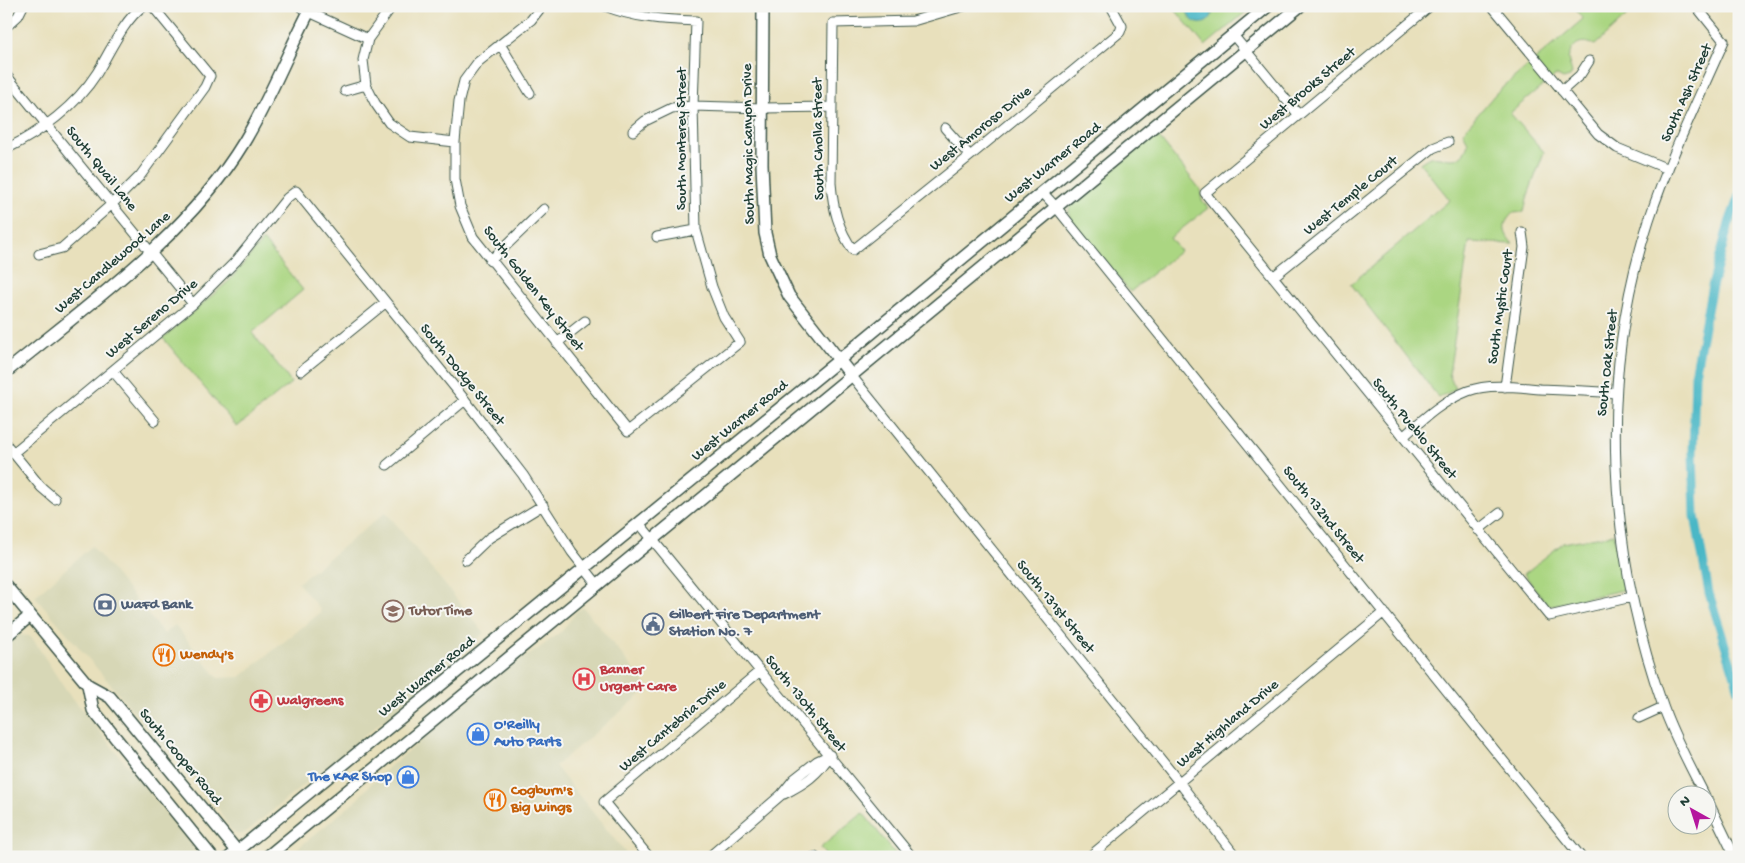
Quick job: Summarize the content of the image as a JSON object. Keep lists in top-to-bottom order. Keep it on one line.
{"streets":{"main road":["South Magic Canyon Drive","West Warner Road","West Candlewood Lane","South Cooper Road"],"street":["West Brooks Street","South Ash Street","West Amoroso Drive","South Monterey Street","South Cholla Street","South Quail Lane","West Temple Court","South Golden Key Street","South Mystic Court","West Sereno Drive","South Oak Street","South Dodge Street","South Pueblo Street","South 132nd Street","South 131st Street","South 130th Street","West Highland Drive","West Cantebria Drive"]},"crossings":[["West Brooks Street","South Pueblo Street"],["South Ash Street","South Oak Street"],["West Amoroso Drive","South Cholla Street"],["South Monterey Street","South Golden Key Street"],["South Magic Canyon Drive","West Warner Road"],["South Magic Canyon Drive","South 131st Street"],["West Warner Road","South Dodge Street"],["West Warner Road","South 132nd Street"],["West Warner Road","South 130th Street"],["West Warner Road","South Cooper Road"],["South Quail Lane","West Candlewood Lane"],["South Quail Lane","West Sereno Drive"],["West Temple Court","South Pueblo Street"],["West Sereno Drive","South Dodge Street"],["South Oak Street","South Pueblo Street"],["South 132nd Street","West Highland Drive"],["South 131st Street","West Highland Drive"],["South 130th Street","West Cantebria Drive"]],"places":{"bank":["WaFd Bank"],"school or university":["Tutor Time"],"public building":["Gilbert Fire Department Station No. 7"],"restaurant":["Wendy's","Cogburn's Big Wings"],"hospital":["Banner Urgent Care"],"pharmacy":["Walgreens"],"shop":["O'Reilly Auto Parts","The KAR Shop"]},"north":"top left"}
